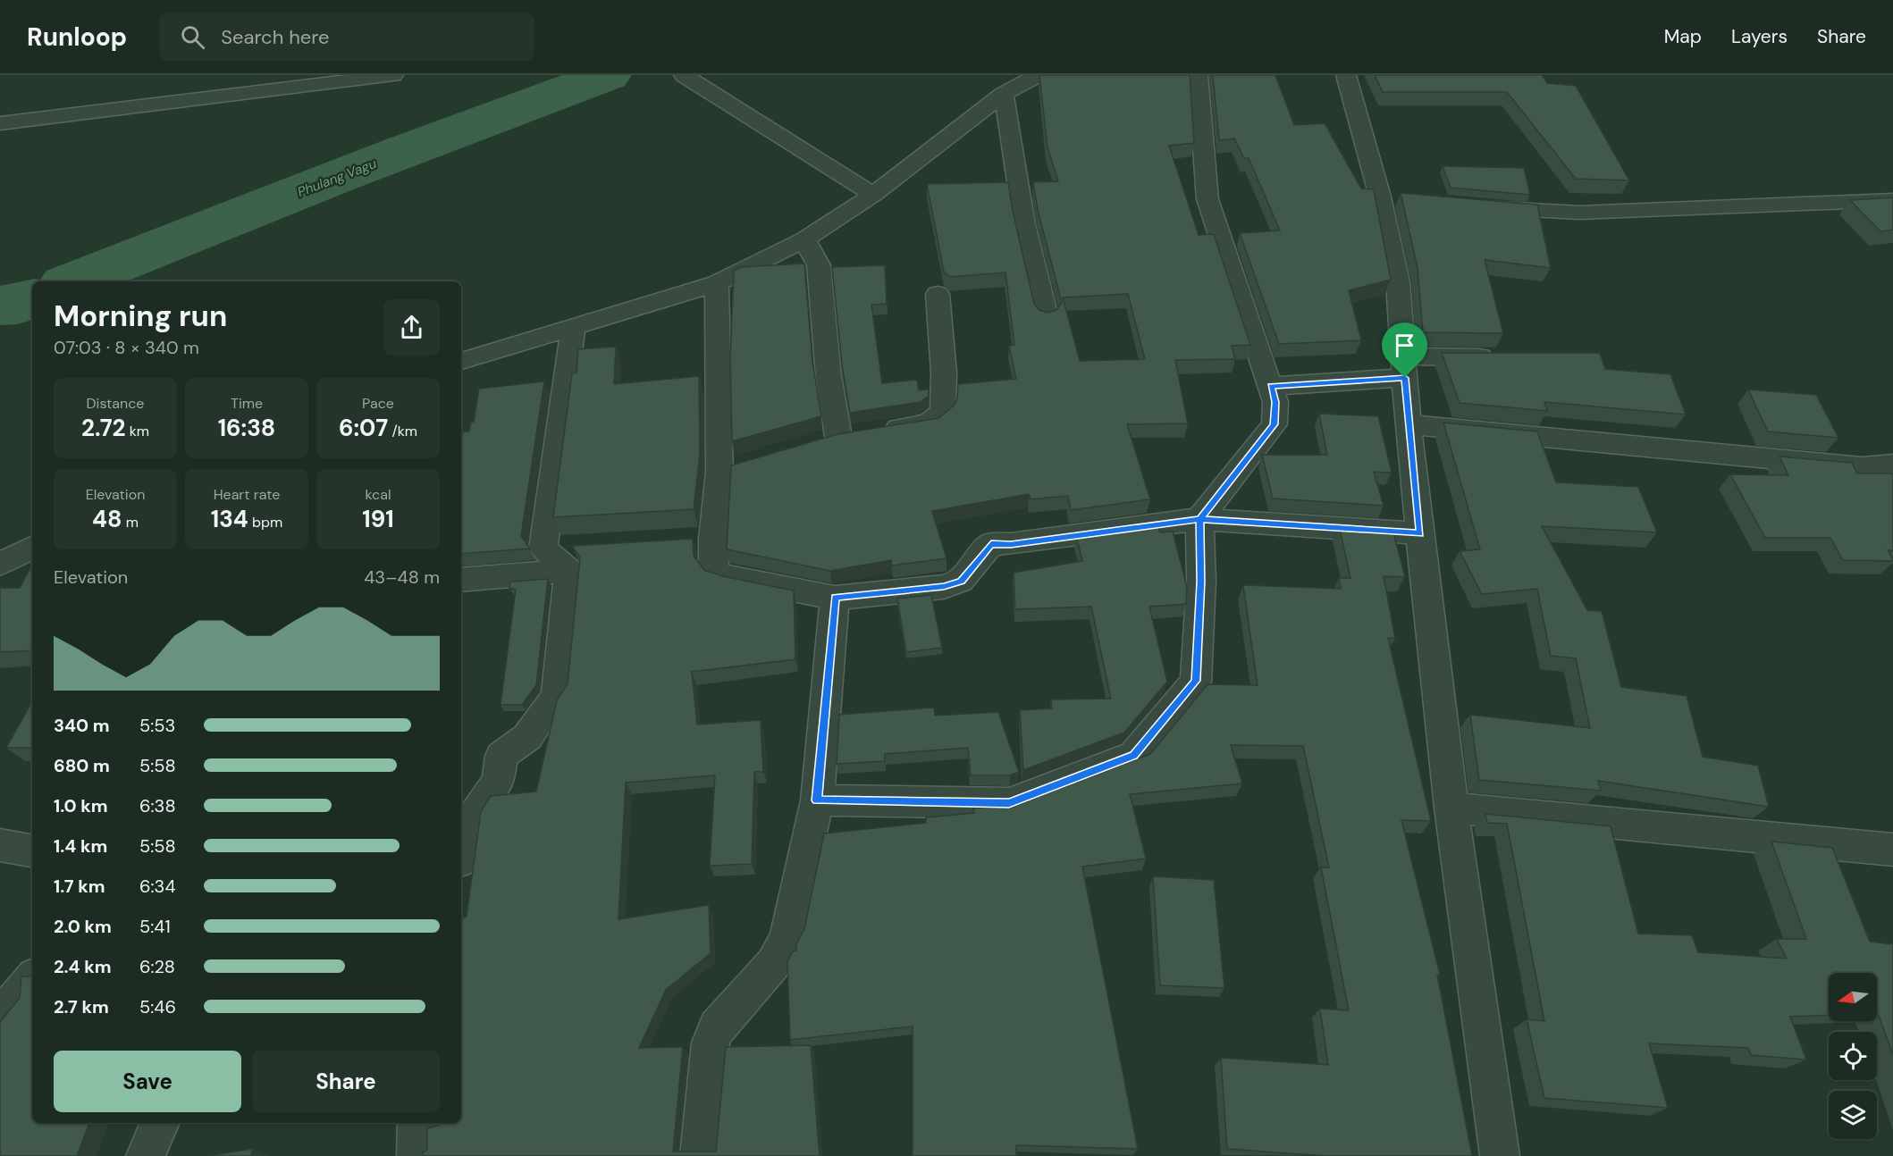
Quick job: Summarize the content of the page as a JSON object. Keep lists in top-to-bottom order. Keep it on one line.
{"water":["Phulang Vagu"],"north":"left","page":{"header":"Runloop","search":"Search here","nav":["Map","Layers","Share"],"heading":["Morning run","07:03 · 8 × 340 m"],"stats":[["Distance","2.72 km"],["Time","16:38"],["Pace","6:07 /km"],["Elevation","48 m"],["Heart rate","134 bpm"],["kcal","191"]],"chart":["Elevation","43–48 m"],"list":[{"name":"340 m","note":"5:53"},{"name":"680 m","note":"5:58"},{"name":"1.0 km","note":"6:38"},{"name":"1.4 km","note":"5:58"},{"name":"1.7 km","note":"6:34"},{"name":"2.0 km","note":"5:41"},{"name":"2.4 km","note":"6:28"},{"name":"2.7 km","note":"5:46"}],"buttons":["Save","Share"]}}
